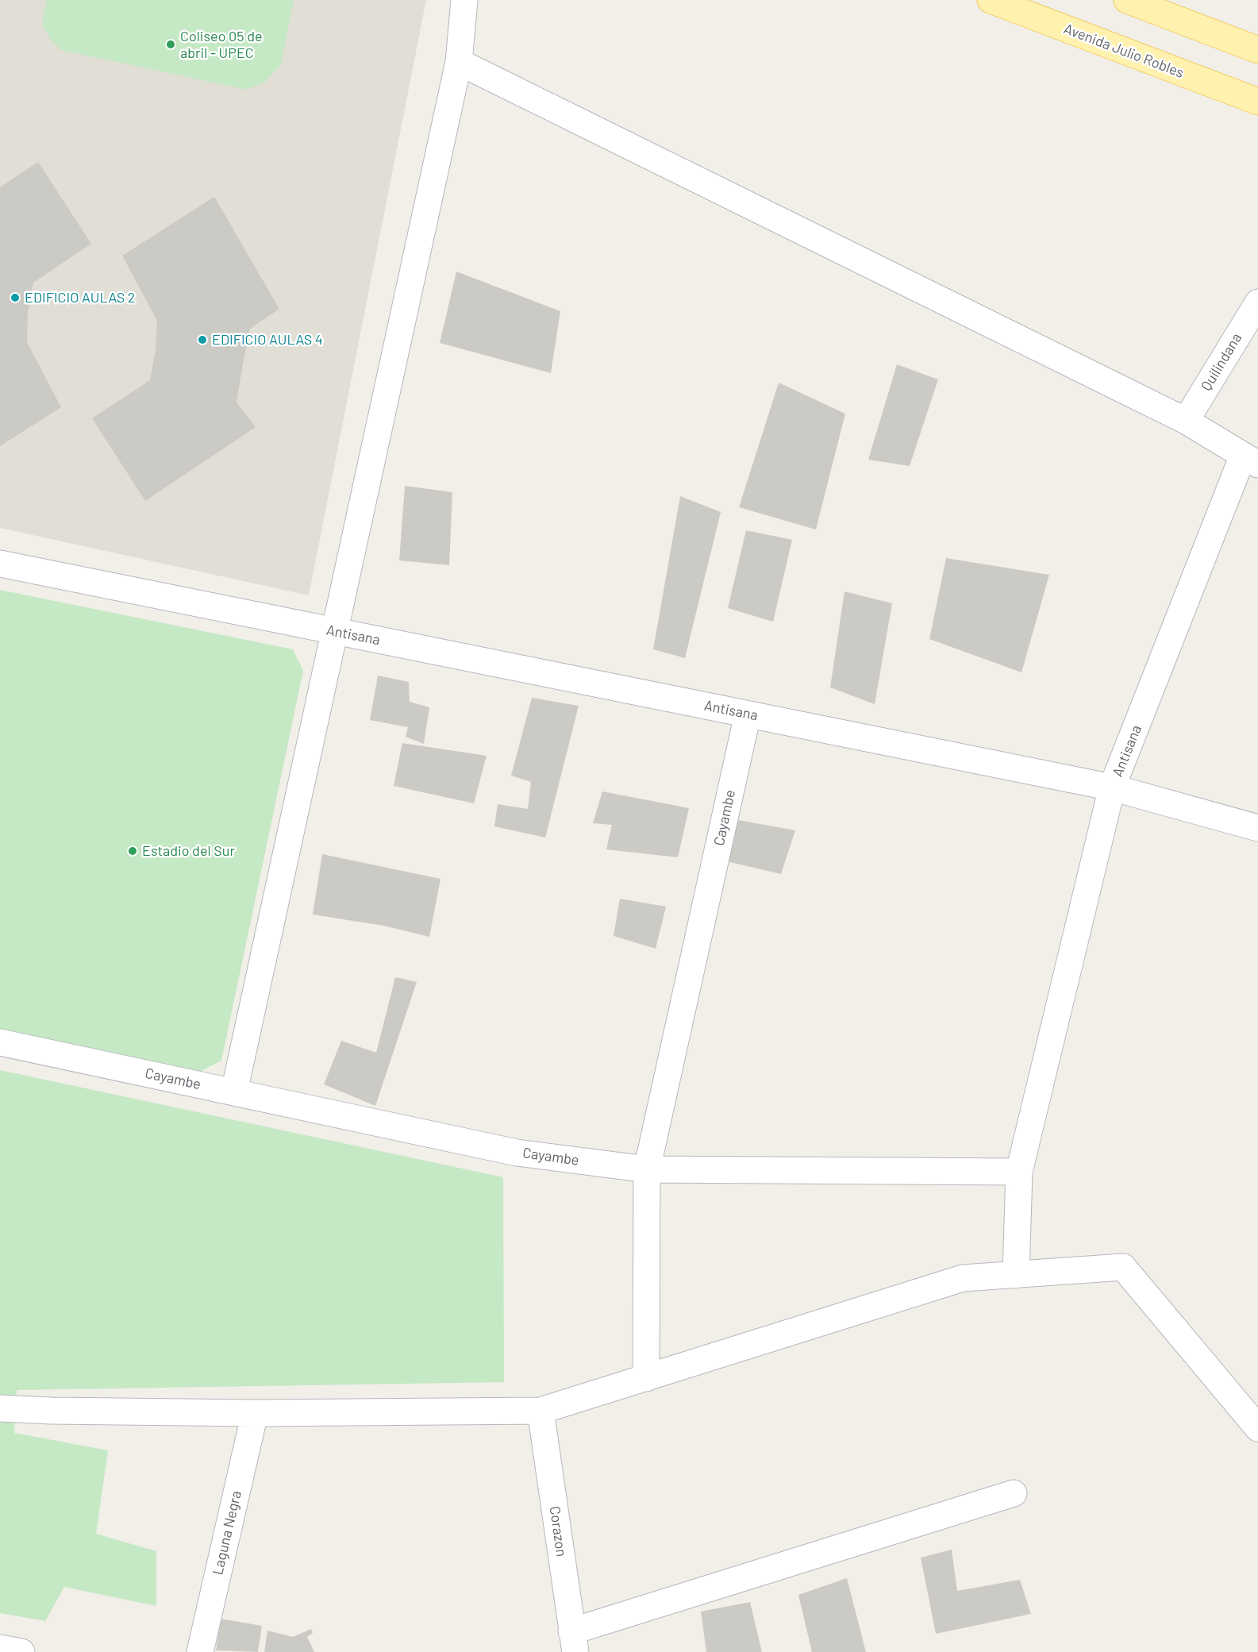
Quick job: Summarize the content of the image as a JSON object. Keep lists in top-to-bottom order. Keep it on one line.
{"streets":{"main road":["Avenida Julio Robles"],"street":["Quilindana","Antisana","Cayambe","Corazon","Laguna Negra"]},"crossings":[["Antisana","Cayambe"]],"places":["Coliseo 05 de abril - UPEC","EDIFICIO AULAS 2","EDIFICIO AULAS 4","Estadio del Sur"]}
